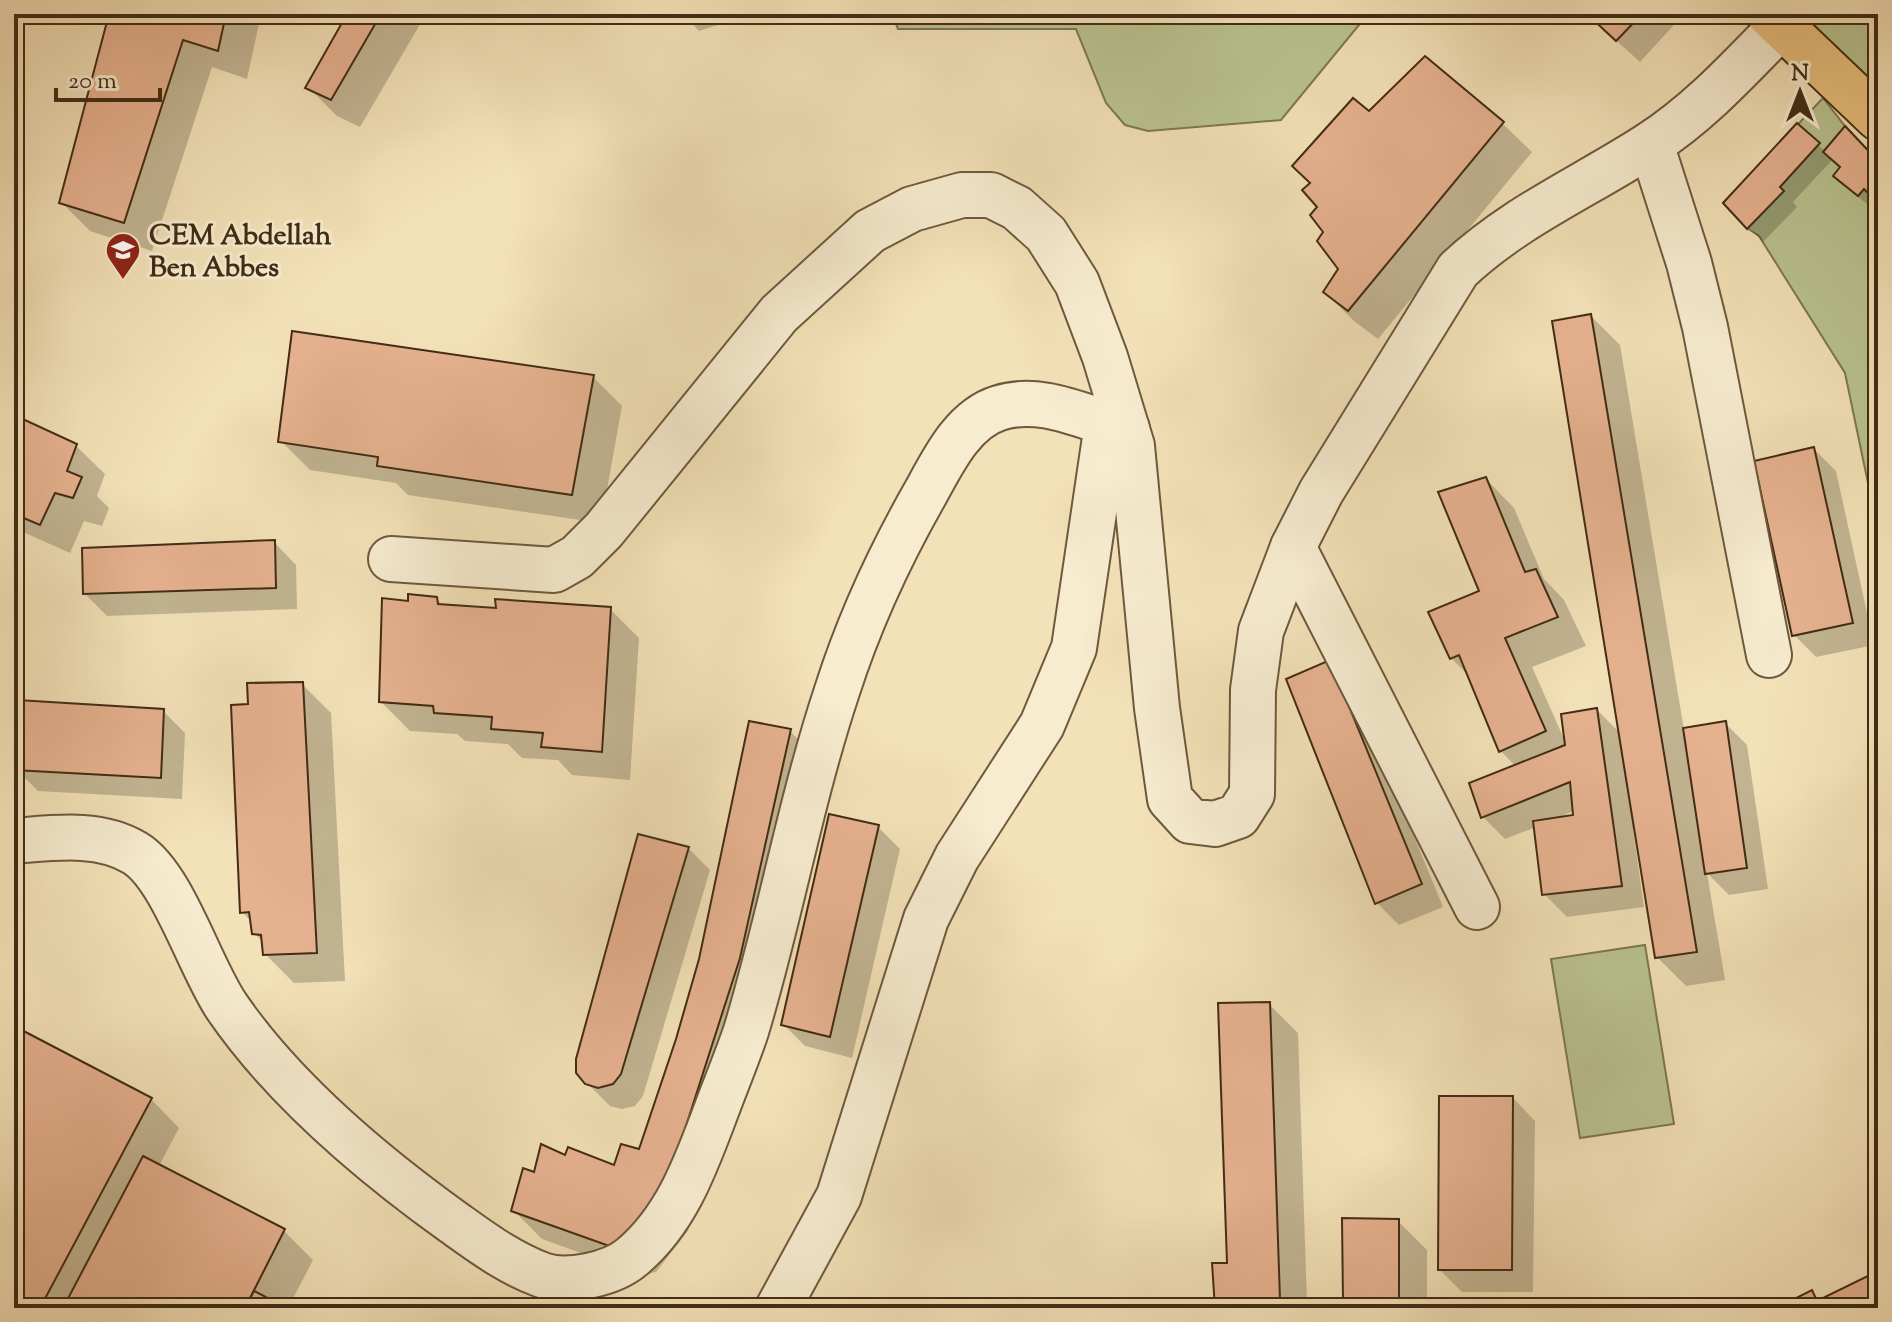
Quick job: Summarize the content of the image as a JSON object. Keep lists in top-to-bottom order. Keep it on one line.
{"places":{"school or university":["CEM Abdellah Ben Abbes"]},"scale_bar":"20 m","north":"top"}
